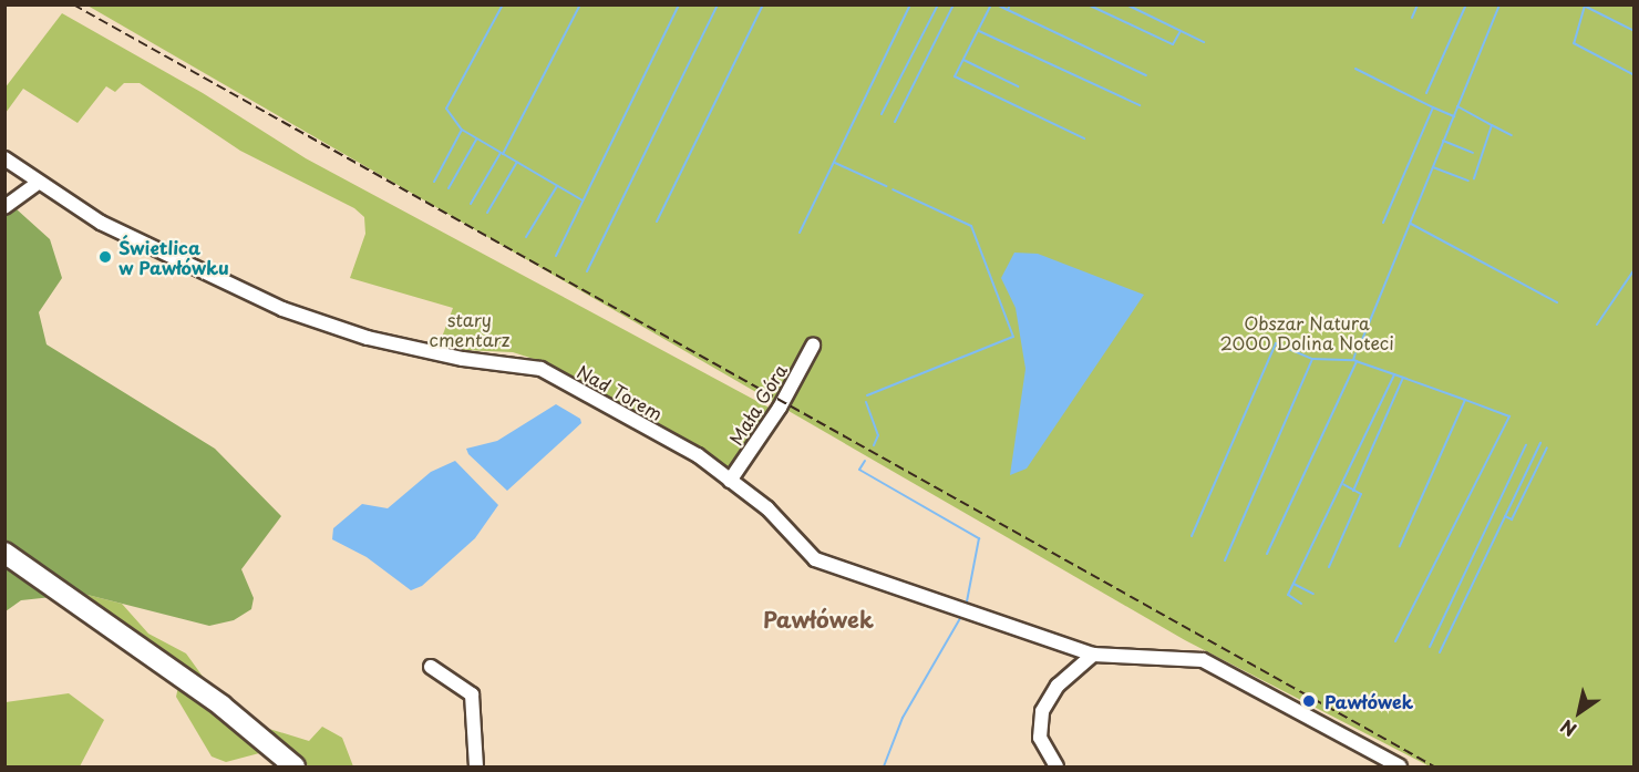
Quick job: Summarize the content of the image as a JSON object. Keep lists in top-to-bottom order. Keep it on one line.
{"streets":{"street":["Nad Torem","Mała Góra"]},"crossings":[["Nad Torem","Mała Góra"]],"districts":["Pawłówek"],"parks":["stary cmentarz","Obszar Natura 2000 Dolina Noteci"],"places":["Świetlica w Pawłówku","Pawłówek"],"north":"bottom left"}
